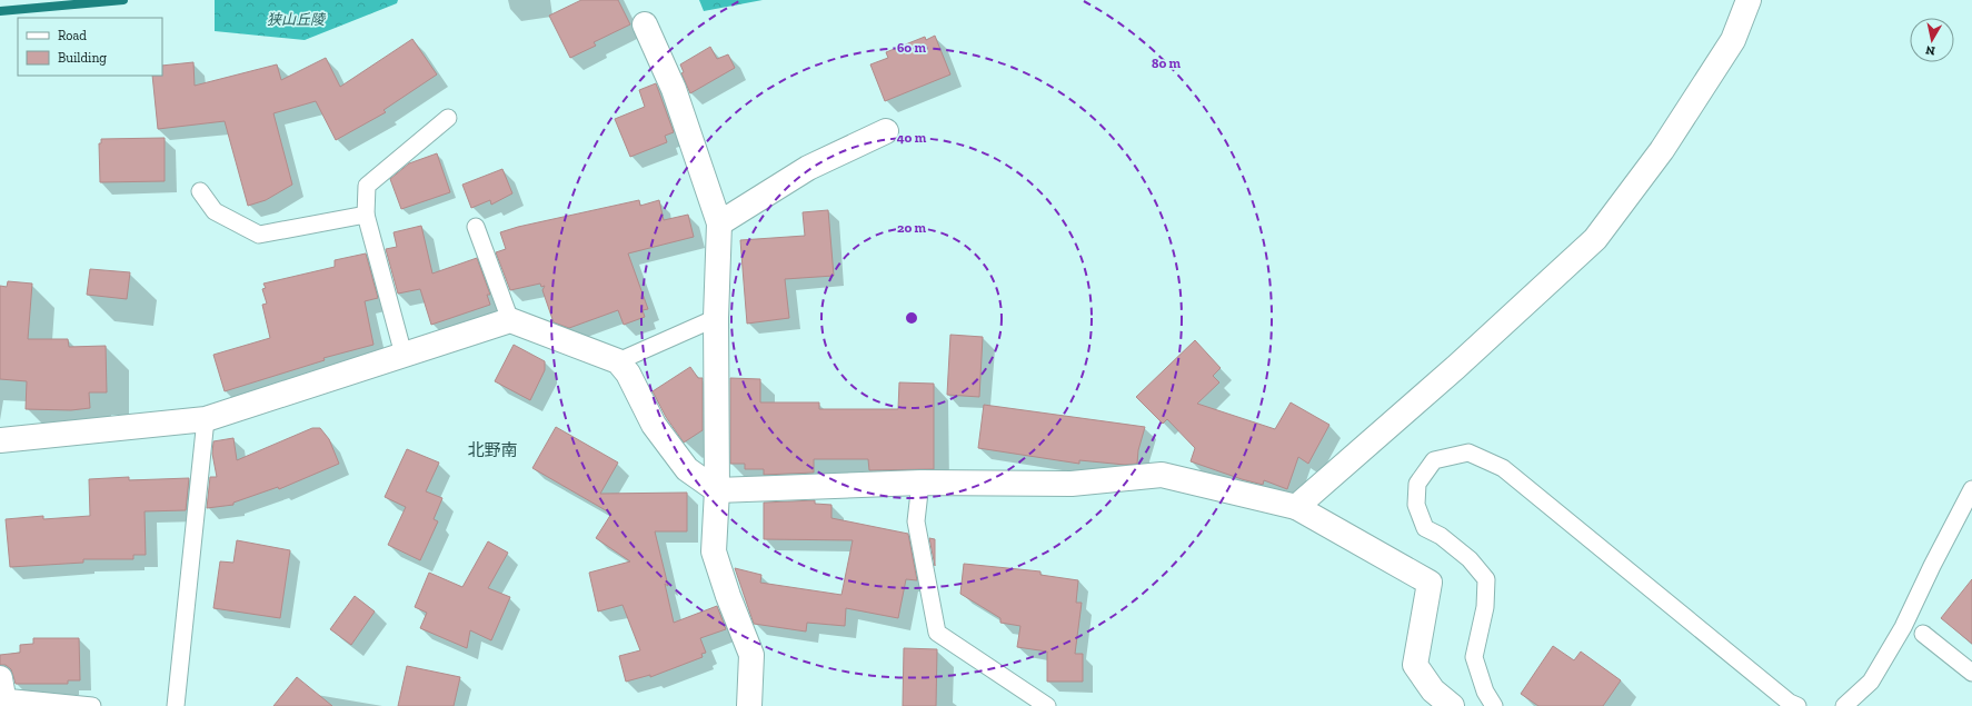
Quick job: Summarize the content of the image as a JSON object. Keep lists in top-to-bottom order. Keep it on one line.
{"districts":["北野南"],"parks":["狭山丘陵"],"legend":["Road","Building"],"north":"bottom","rings":["60 m","80 m","40 m","20 m"]}
